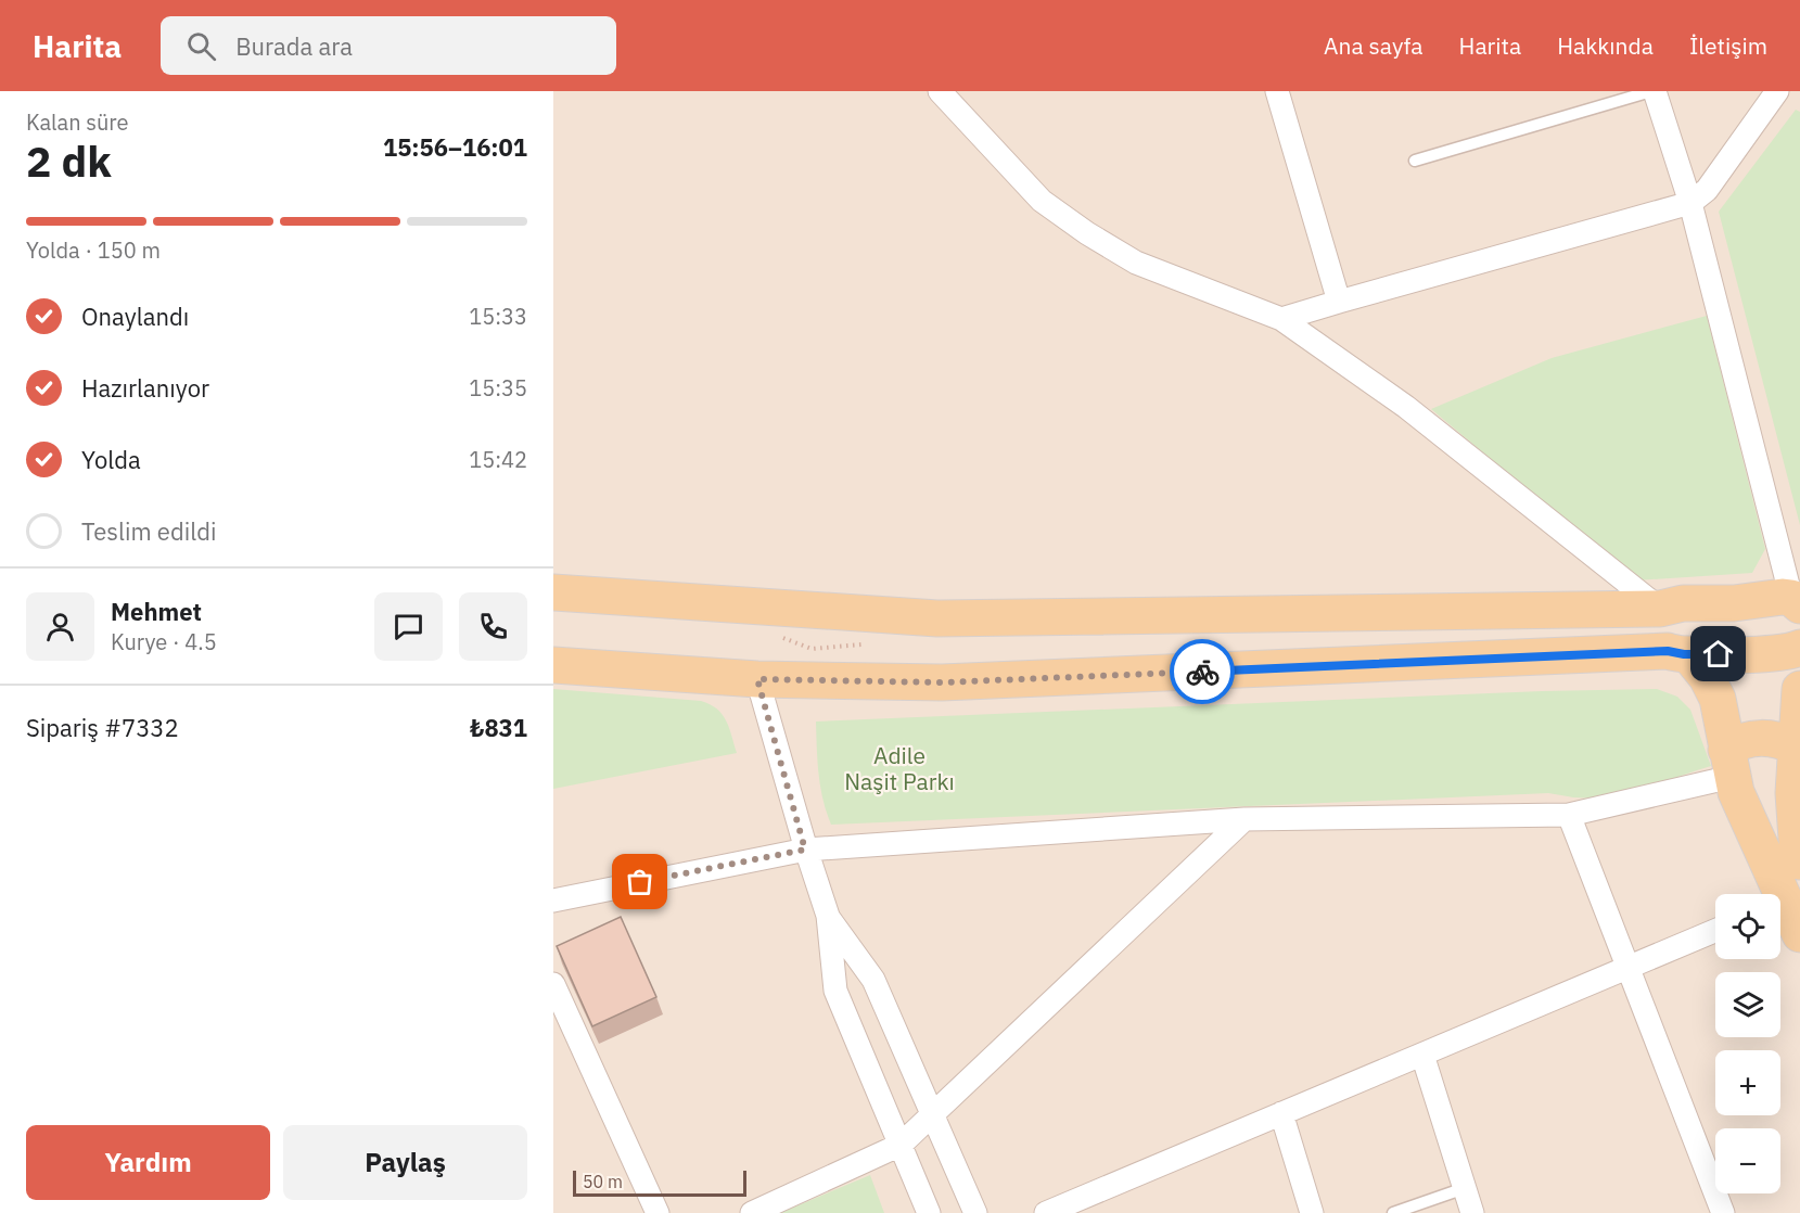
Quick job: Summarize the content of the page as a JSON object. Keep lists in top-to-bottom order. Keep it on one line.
{"parks":["Adile Naşit Parkı"],"scale_bar":"50 m","page":{"header":"Harita","search":"Burada ara","nav":["Ana sayfa","Harita","Hakkında","İletişim"],"heading":["2 dk","Kalan süre","15:56–16:01"],"panel":["Mehmet","Kurye · 4.5","Sipariş #7332","₺831"],"bar":"Yolda · 150 m","list":[["Onaylandı","15:33"],["Hazırlanıyor","15:35"],["Yolda","15:42"],"Teslim edildi"],"map_buttons":["+","−"],"buttons":["Yardım","Paylaş"],"scale":"50 m"}}
